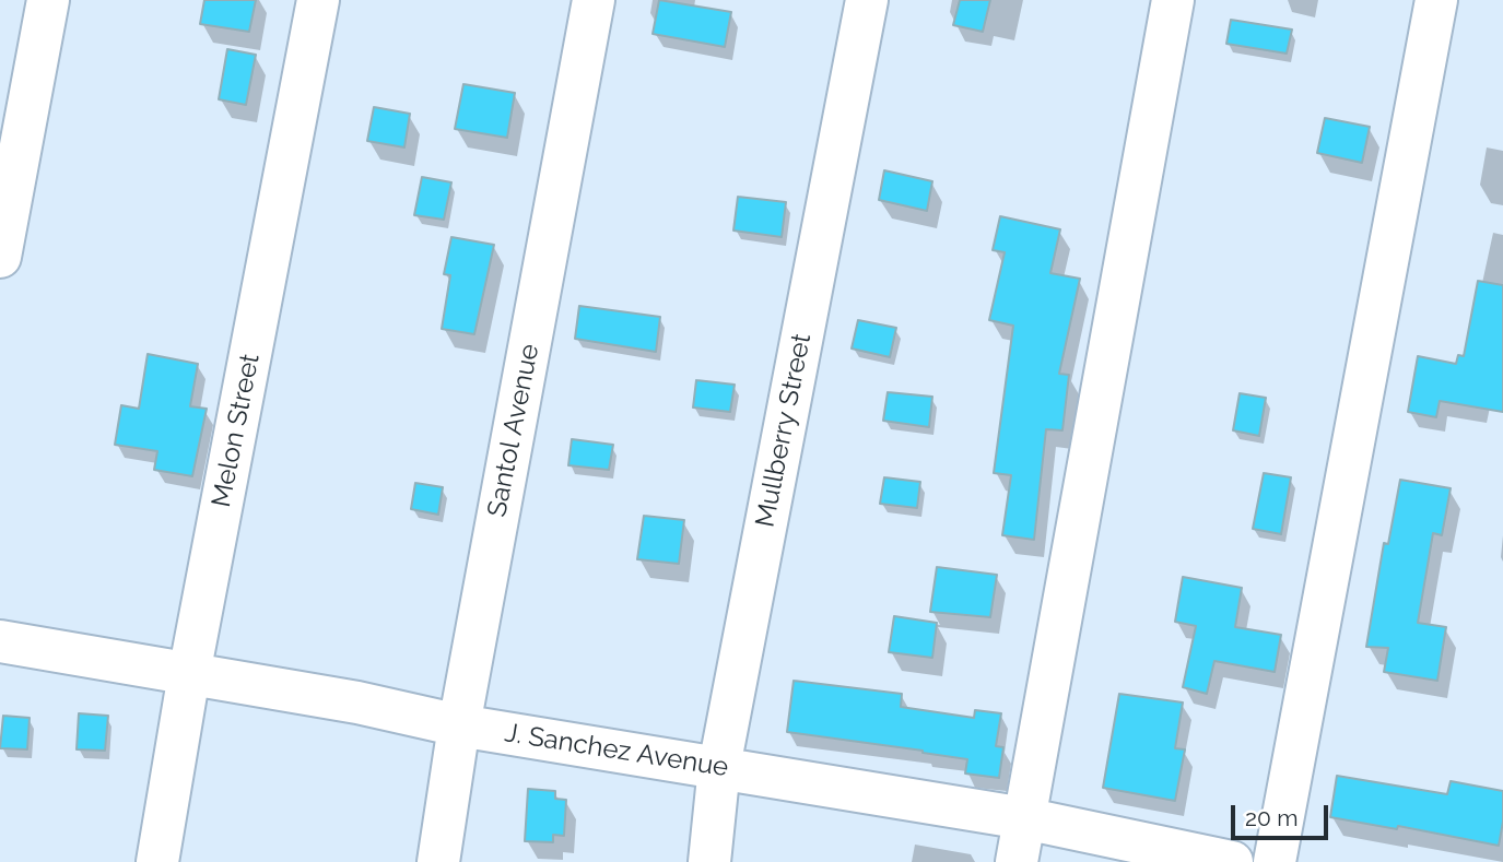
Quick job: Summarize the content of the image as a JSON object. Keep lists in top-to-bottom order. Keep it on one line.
{"streets":{"street":["Melon Street","Santol Avenue","Mullberry Street","J. Sanchez Avenue"]},"crossings":[["Melon Street","J. Sanchez Avenue"],["Santol Avenue","J. Sanchez Avenue"],["Mullberry Street","J. Sanchez Avenue"]],"scale_bar":"20 m"}
